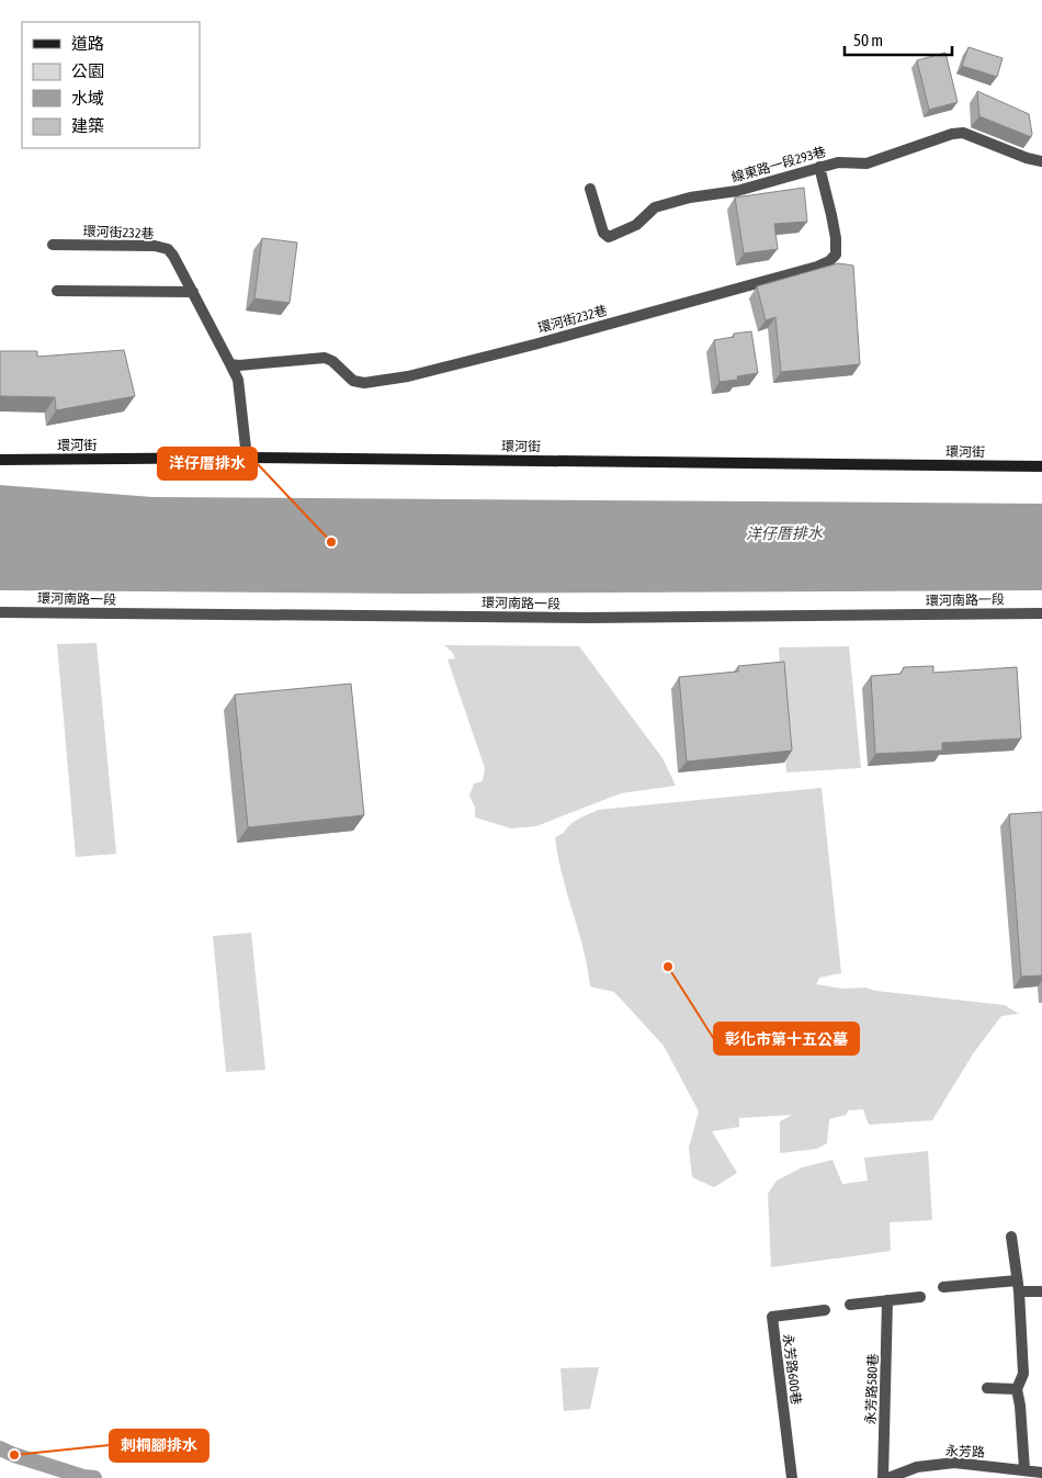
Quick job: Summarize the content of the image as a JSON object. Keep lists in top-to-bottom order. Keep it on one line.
{"streets":{"street":["線東路一段293巷","環河街232巷","環河街","環河南路一段","永芳路600巷","永芳路580巷","永芳路"]},"crossings":[["線東路一段293巷","環河街232巷"],["環河街232巷","環河街"]],"water":["洋仔厝排水"],"places":["洋仔厝排水","彰化市第十五公墓","刺桐腳排水"],"legend":["道路","公園","水域","建築"],"scale_bar":"50 m"}
